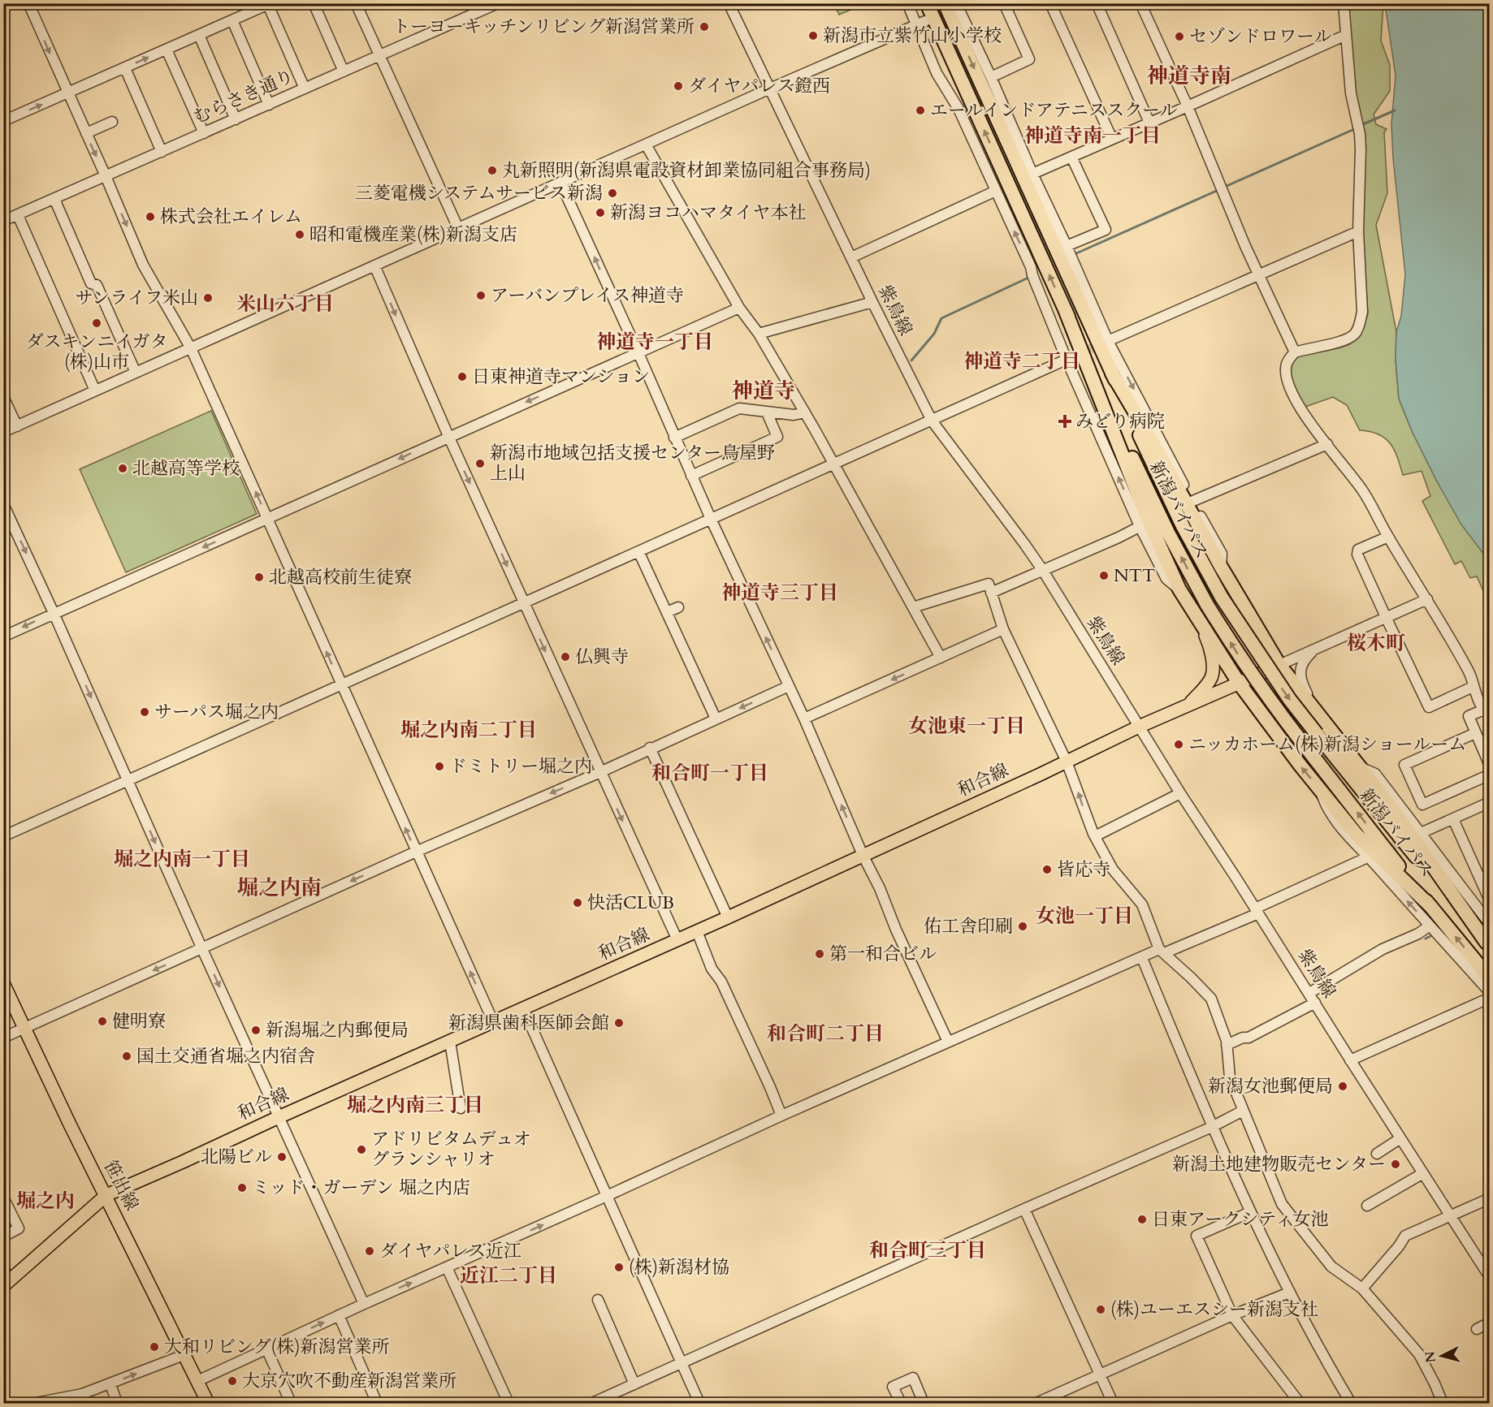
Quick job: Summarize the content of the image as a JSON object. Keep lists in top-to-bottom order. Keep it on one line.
{"streets":{"highway":["新潟バイパス"],"main road":["和合線","笹出線"],"street":["むらさき通り","紫鳥線"]},"crossings":[["紫鳥線","和合線"],["和合線","笹出線"]],"districts":["神道寺南","神道寺南一丁目","米山六丁目","神道寺一丁目","神道寺二丁目","神道寺","神道寺三丁目","桜木町","女池東一丁目","堀之内南二丁目","和合町一丁目","堀之内南一丁目","堀之内南","女池一丁目","和合町二丁目","堀之内南三丁目","堀之内","和合町三丁目","近江二丁目"],"places":{"other":["トーヨーキッチンリビング新潟営業所","新潟市立紫竹山小学校","セゾンドロワール","ダイヤパレス鐙西","エールインドアテニススクール","丸新照明(新潟県電設資材卸業協同組合事務局)","三菱電機システムサービス新潟","新潟ヨコハマタイヤ本社","株式会社エイレム","昭和電機産業(株)新潟支店","アーバンプレイス神道寺","サンライフ米山","ダスキンニイガタ (株)山市","日東神道寺マンション","新潟市地域包括支援センター鳥屋野 上山","北越高等学校","NTT","北越高校前生徒寮","仏興寺","サーパス堀之内","ニッカホーム(株)新潟ショールーム","ドミトリー堀之内","皆応寺","快活CLUB","佑工舎印刷","第一和合ビル","健明寮","新潟県歯科医師会館","新潟堀之内郵便局","国土交通省堀之内宿舎","新潟女池郵便局","アドリビタムデュオ グランシャリオ","北陽ビル","新潟土地建物販売センター","ミッド・ガーデン 堀之内店","日東アークシティ女池","ダイヤパレス近江","(株)新潟材協","(株)ユーエスシー新潟支社","大和リビング(株)新潟営業所","大京穴吹不動産新潟営業所"],"health":["みどり病院"]},"north":"left"}
